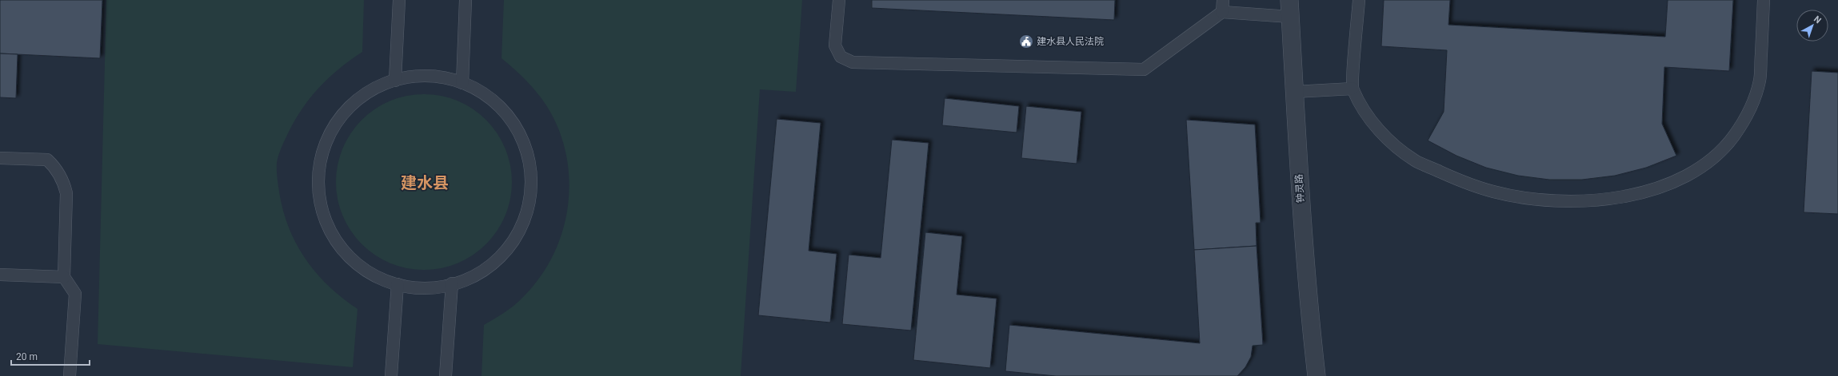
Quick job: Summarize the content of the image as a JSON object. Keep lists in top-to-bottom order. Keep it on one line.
{"streets":{"street":["钟灵路"]},"districts":["建水县"],"places":{"public building":["建水县人民法院"]},"scale_bar":"20 m","north":"top right"}
